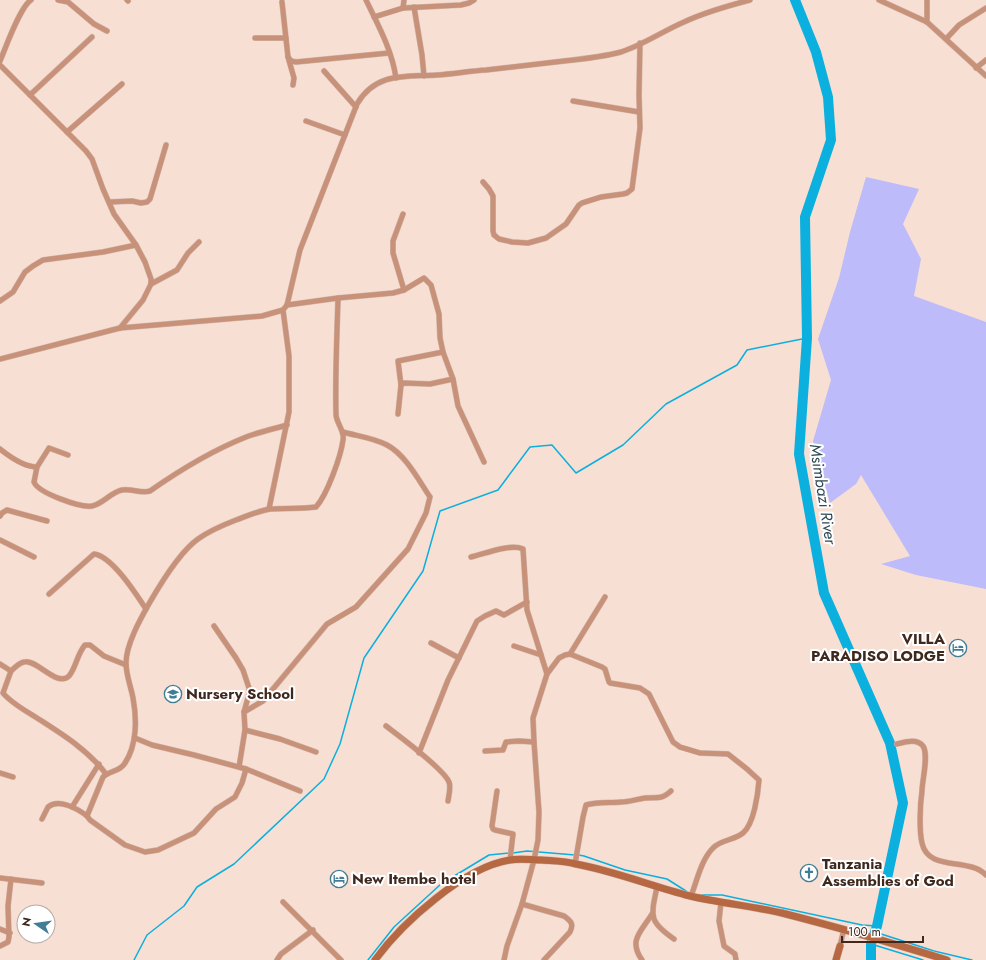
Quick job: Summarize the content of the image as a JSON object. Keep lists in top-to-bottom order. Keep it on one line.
{"water":["Msimbazi River"],"places":{"hotel":["VILLA PARADISO LODGE","New Itembe hotel"],"school or university":["Nursery School"],"church":["Tanzania Assemblies of God"]},"scale_bar":"100 m","north":"left"}
